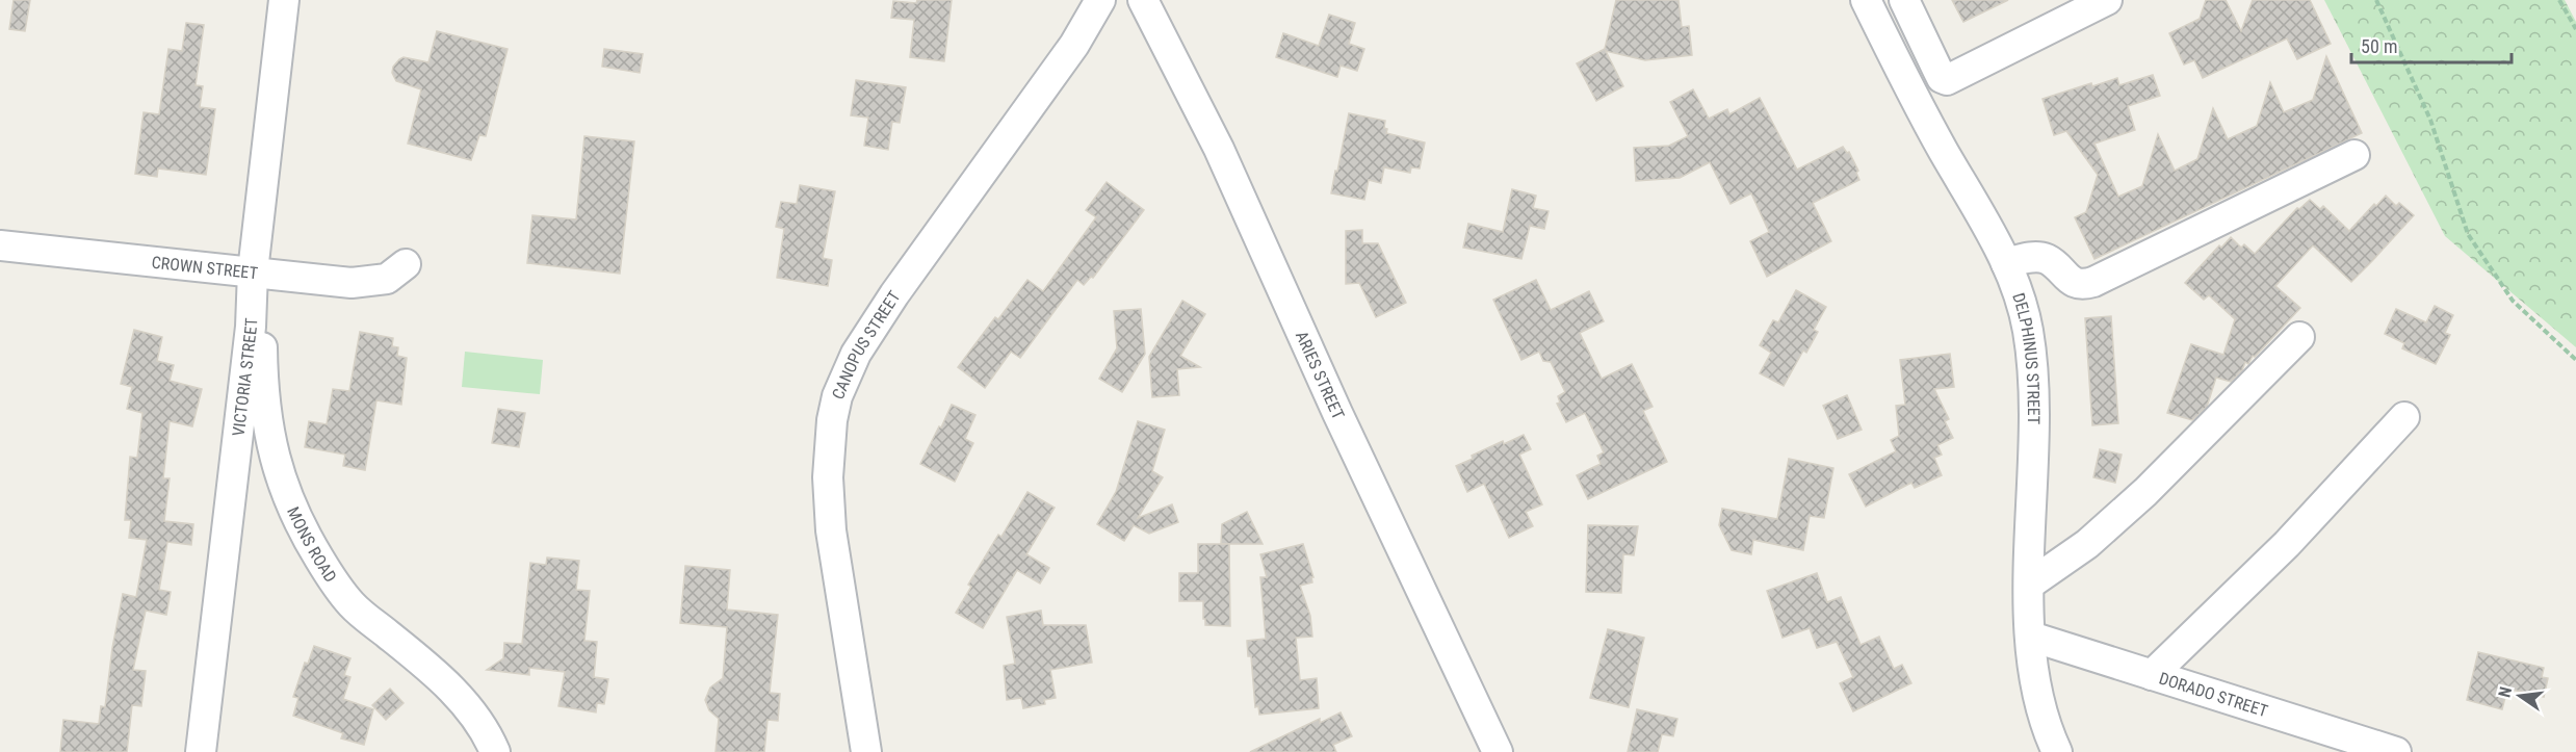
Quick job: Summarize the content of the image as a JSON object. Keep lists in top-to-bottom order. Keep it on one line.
{"streets":{"street":["CROWN STREET","CANOPUS STREET","DELPHINUS STREET","ARIES STREET","VICTORIA STREET","MONS ROAD","DORADO STREET"]},"crossings":[["CROWN STREET","VICTORIA STREET"],["CROWN STREET","MONS ROAD"],["DELPHINUS STREET","DORADO STREET"],["VICTORIA STREET","MONS ROAD"]],"scale_bar":"50 m","north":"left"}
